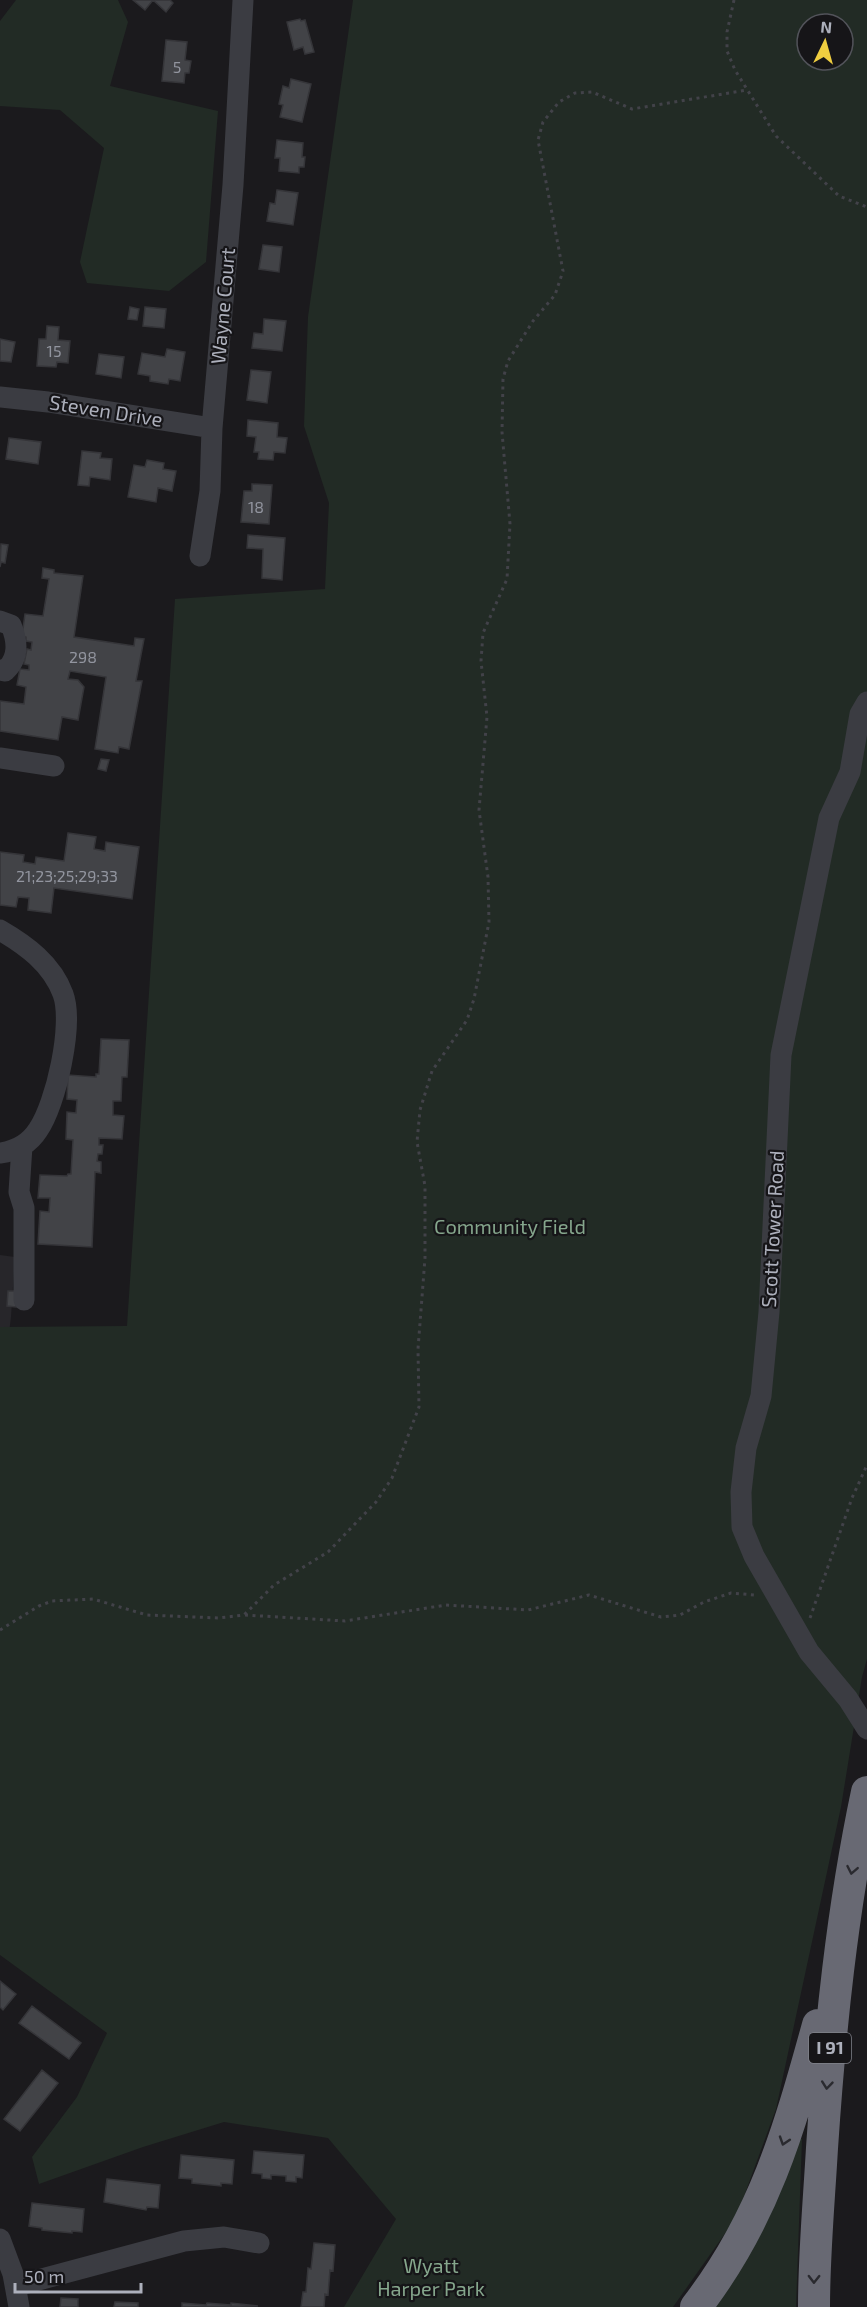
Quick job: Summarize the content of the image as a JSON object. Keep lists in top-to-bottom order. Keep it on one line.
{"streets":{"highway":["I 91"],"street":["Wayne Court","Steven Drive","Scott Tower Road"]},"crossings":[["Wayne Court","Steven Drive"]],"parks":["Community Field","Wyatt Harper Park"],"house_numbers":["5","15","18","298","21;23;25;29;33"],"scale_bar":"50 m","north":"top"}
